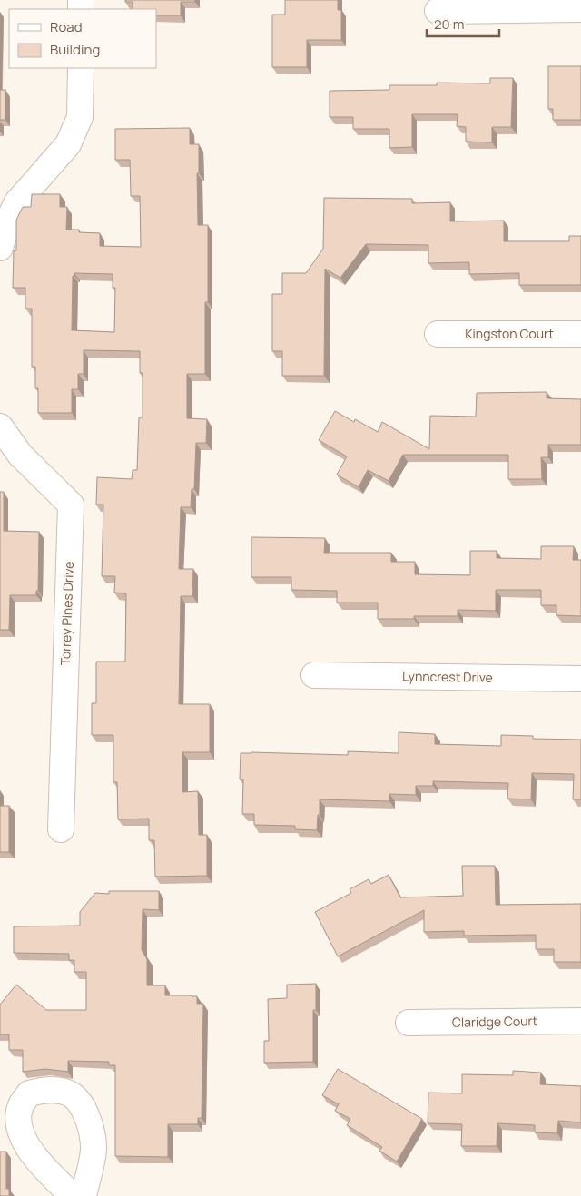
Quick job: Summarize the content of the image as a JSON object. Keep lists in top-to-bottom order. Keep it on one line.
{"streets":{"street":["Kingston Court","Torrey Pines Drive","Lynncrest Drive","Claridge Court"]},"legend":["Road","Building"],"scale_bar":"20 m"}
